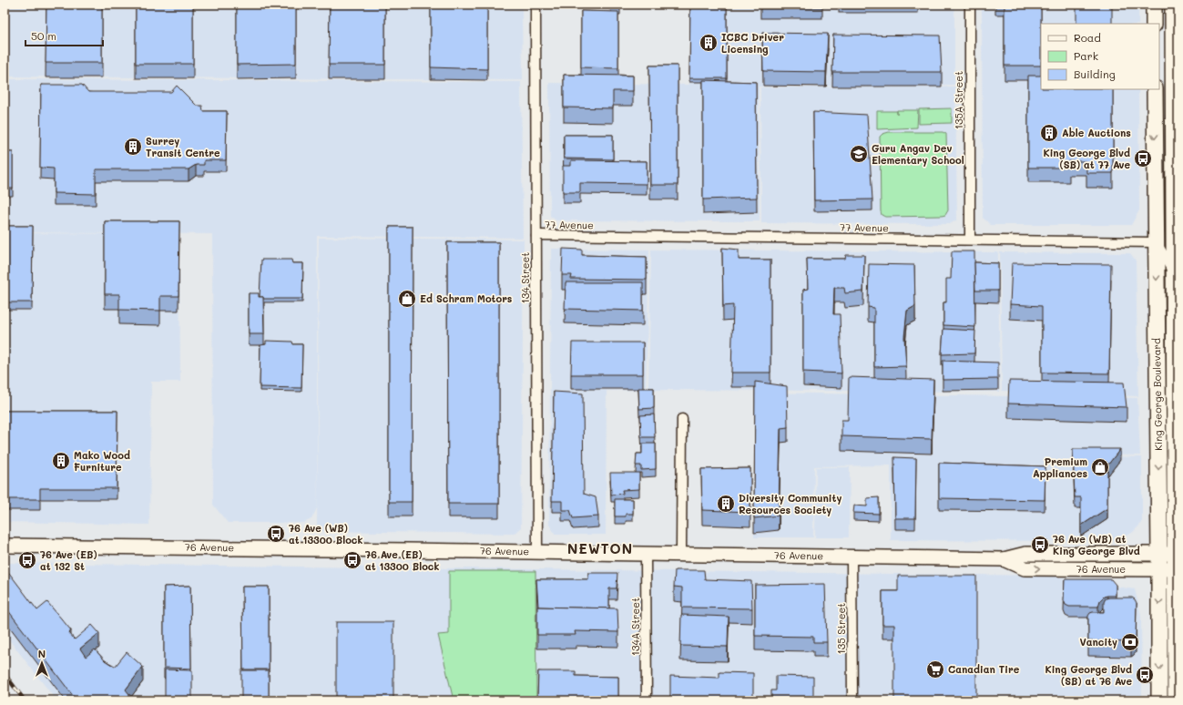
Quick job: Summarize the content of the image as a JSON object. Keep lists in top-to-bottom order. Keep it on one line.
{"streets":{"main road":["King George Boulevard","76 Avenue"],"street":["135A Street","77 Avenue","134 Street","134A Street","135 Street"]},"crossings":[["135A Street","77 Avenue"],["77 Avenue","134 Street"],["77 Avenue","King George Boulevard"],["134 Street","76 Avenue"],["King George Boulevard","76 Avenue"],["76 Avenue","134A Street"],["76 Avenue","135 Street"]],"districts":["NEWTON"],"places":{"building":["ICBC Driver Licensing","Able Auctions","Surrey Transit Centre","Mako Wood Furniture","Diversity Community Resources Society"],"school or university":["Guru Angav Dev Elementary School"],"bus stop":["King George Blvd (SB) at 77 Ave","76 Ave (WB) at 13300 Block","76 Ave (WB) at King George Blvd","76 Ave (EB) at 132 St","76 Ave (EB) at 13300 Block","King George Blvd (SB) at 76 Ave"],"shop":["Ed Schram Motors","Premium Appliances"],"bank":["Vancity"],"supermarket":["Canadian Tire"]},"legend":["Road","Park","Building"],"scale_bar":"50 m","north":"top"}
